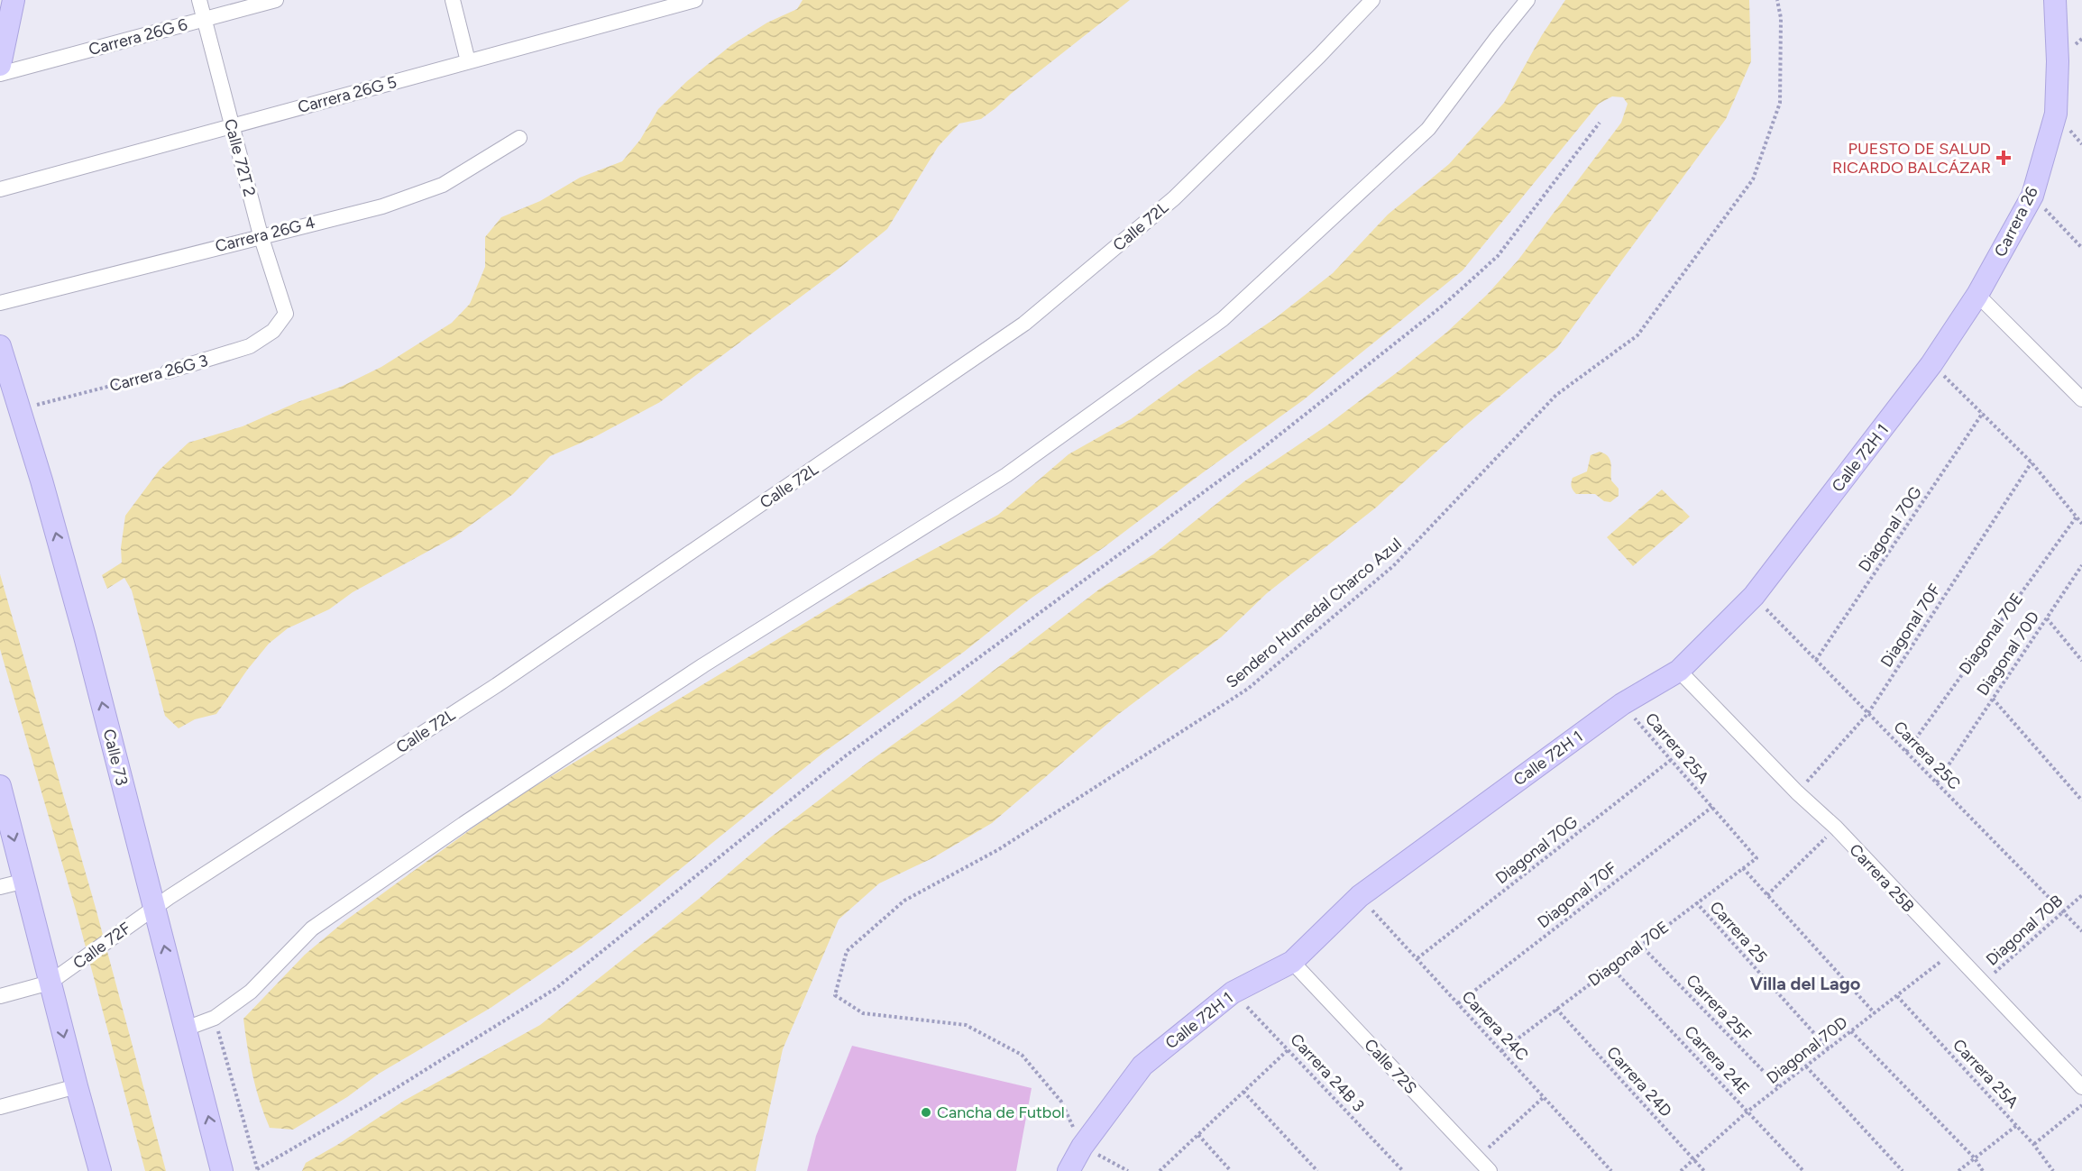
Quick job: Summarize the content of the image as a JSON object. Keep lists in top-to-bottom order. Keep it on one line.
{"streets":{"street":["Carrera 26G 6","Carrera 26G 5","Calle 72T 2","Carrera 26","Calle 72L","Carrera 26G 4","Carrera 26G 3","Calle 72H 1","Calle 73","Carrera 25B","Calle 72F","Calle 72S"],"path":["Diagonal 70G","Sendero Humedal Charco Azul","Diagonal 70F","Diagonal 70E","Diagonal 70D","Carrera 25A","Carrera 25C","Diagonal 70B","Carrera 25","Carrera 25F","Carrera 24C","Carrera 24E","Carrera 24B 3","Carrera 24D"]},"crossings":[["Carrera 26G 6","Calle 72T 2"],["Carrera 26G 5","Calle 72T 2"],["Calle 72T 2","Carrera 26G 4"],["Calle 72T 2","Carrera 26G 3"],["Carrera 26","Calle 72H 1"],["Calle 72L","Calle 73"],["Calle 72L","Calle 72F"],["Carrera 26G 3","Calle 73"],["Calle 72H 1","Sendero Humedal Charco Azul"],["Calle 72H 1","Carrera 25A"],["Calle 72H 1","Carrera 25C"],["Calle 72H 1","Carrera 25B"],["Calle 72H 1","Carrera 24C"],["Calle 72H 1","Calle 72S"],["Calle 72H 1","Carrera 24B 3"],["Diagonal 70G","Carrera 25A"],["Diagonal 70G","Carrera 25C"],["Diagonal 70G","Carrera 24C"],["Diagonal 70F","Carrera 25A"],["Diagonal 70F","Carrera 25C"],["Diagonal 70F","Carrera 25B"],["Diagonal 70F","Carrera 24C"],["Diagonal 70E","Carrera 25A"],["Diagonal 70E","Carrera 25C"],["Diagonal 70E","Carrera 25"],["Diagonal 70E","Carrera 25F"],["Diagonal 70E","Carrera 24C"],["Diagonal 70E","Carrera 24E"],["Diagonal 70E","Carrera 24D"],["Diagonal 70D","Carrera 25A"],["Diagonal 70D","Carrera 25C"],["Diagonal 70D","Carrera 25B"],["Diagonal 70D","Carrera 25"],["Diagonal 70D","Carrera 25F"],["Diagonal 70D","Carrera 24E"],["Diagonal 70D","Carrera 24D"],["Carrera 25C","Diagonal 70B"],["Calle 73","Calle 72F"],["Carrera 25B","Diagonal 70B"]],"districts":["Villa del Lago"],"places":{"health":["PUESTO DE SALUD RICARDO BALCÁZAR"],"other":["Cancha de Futbol"]}}
